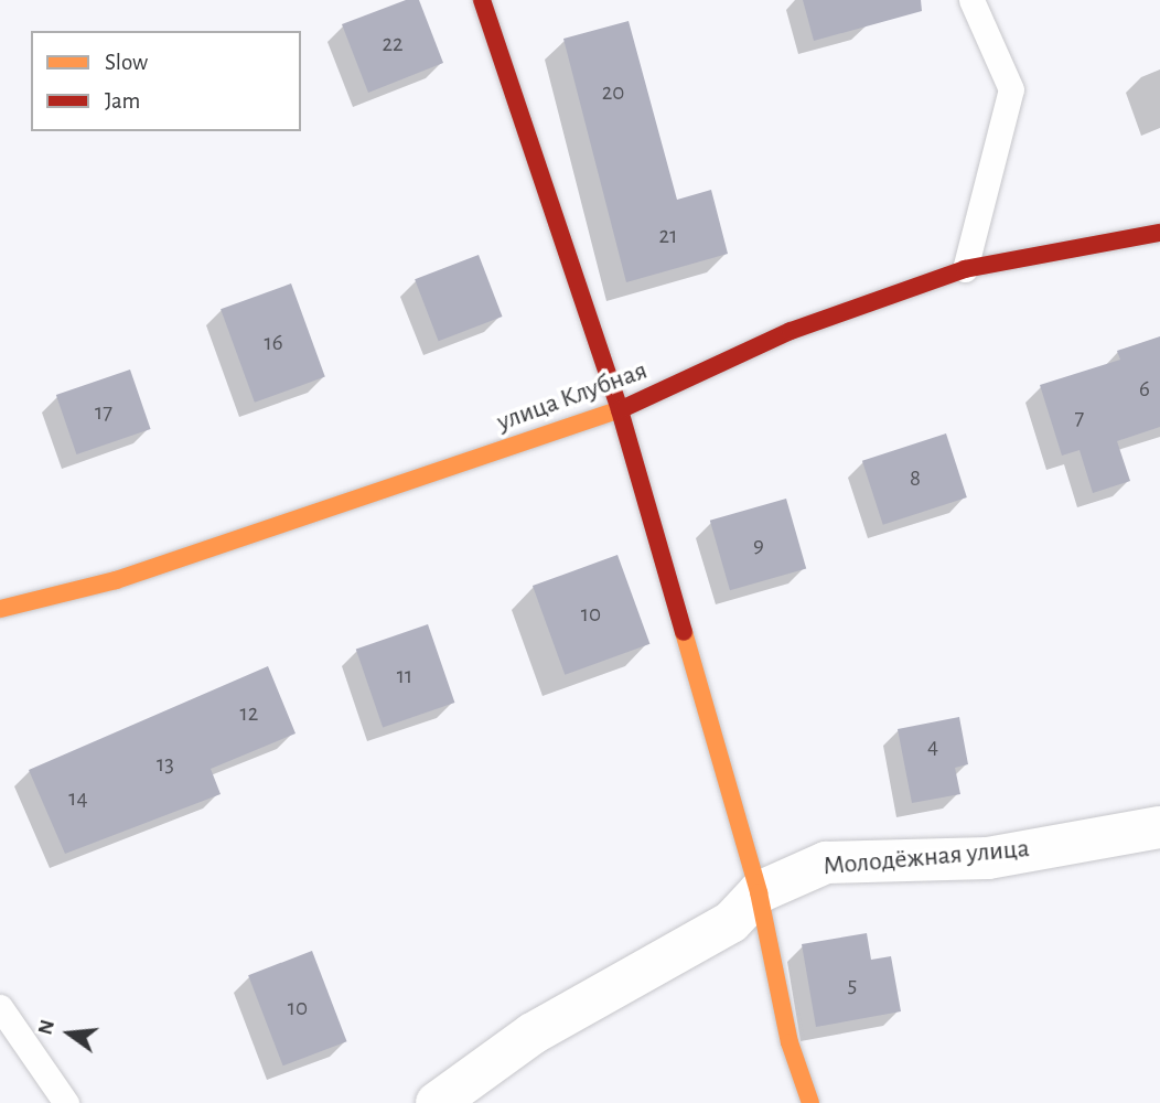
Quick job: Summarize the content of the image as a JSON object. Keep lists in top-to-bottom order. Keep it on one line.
{"streets":{"street":["улица Клубная","Молодёжная улица"]},"house_numbers":["22","20","21","16","6","17","7","8","9","10","11","12","4","13","14","5","10"],"legend":["Slow","Jam"],"north":"left"}
